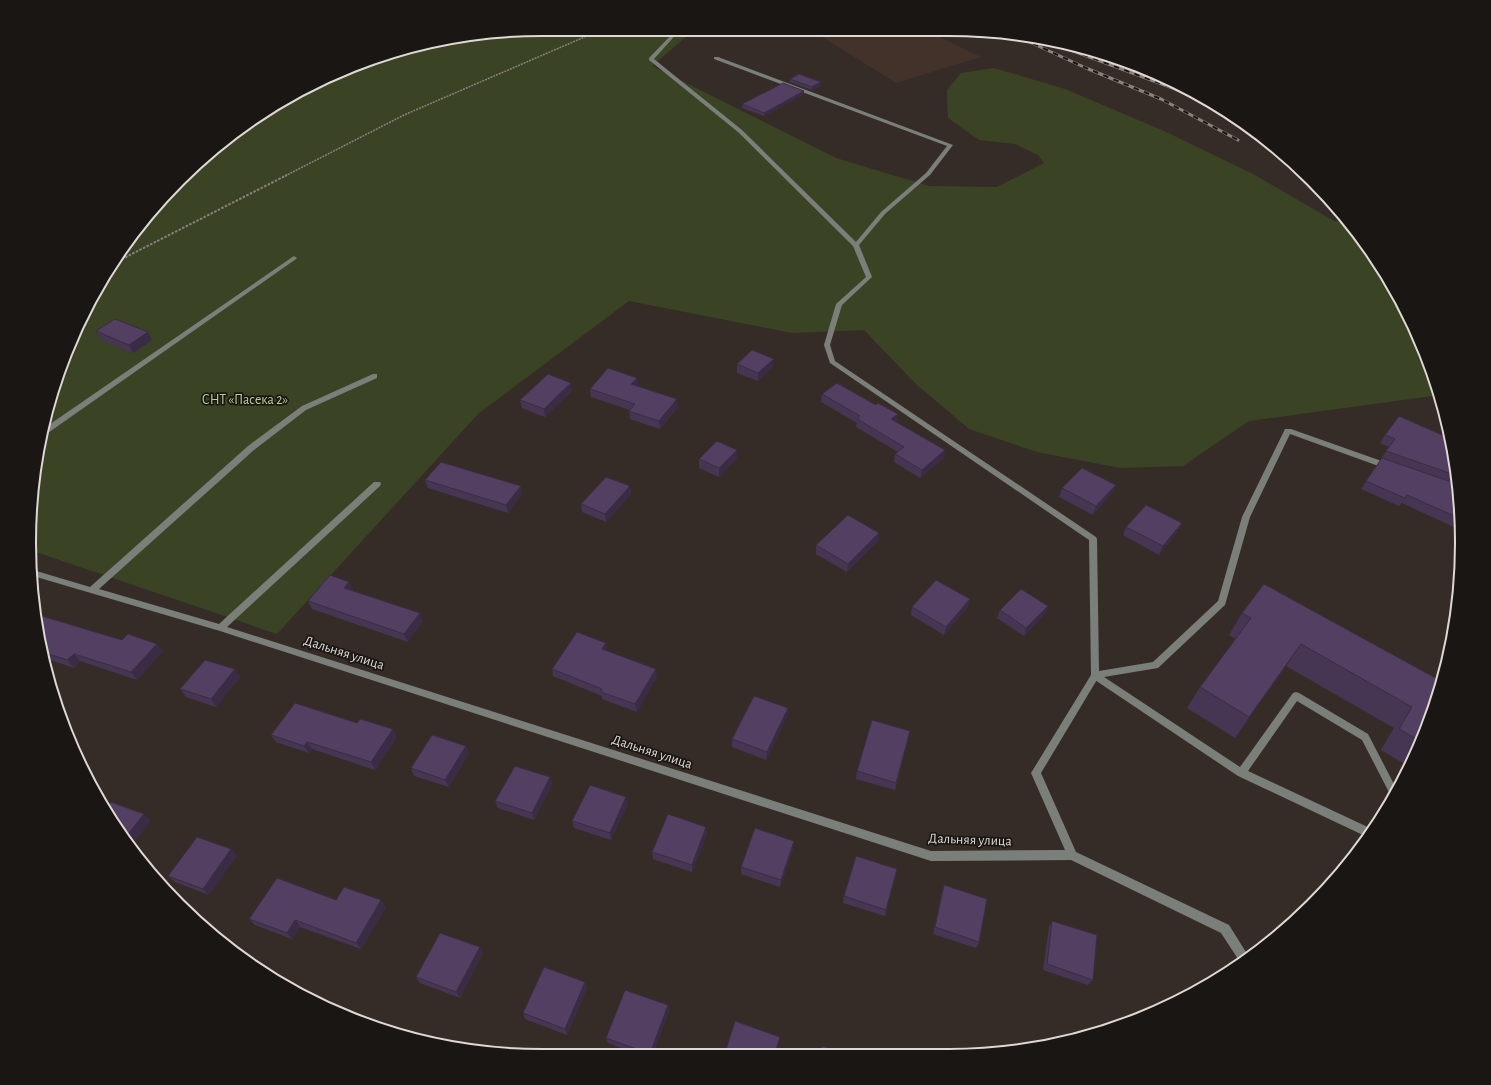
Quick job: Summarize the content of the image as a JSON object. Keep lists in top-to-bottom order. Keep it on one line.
{"streets":{"street":["Дальняя улица"]},"parks":["СНТ «Пасека 2»"]}
